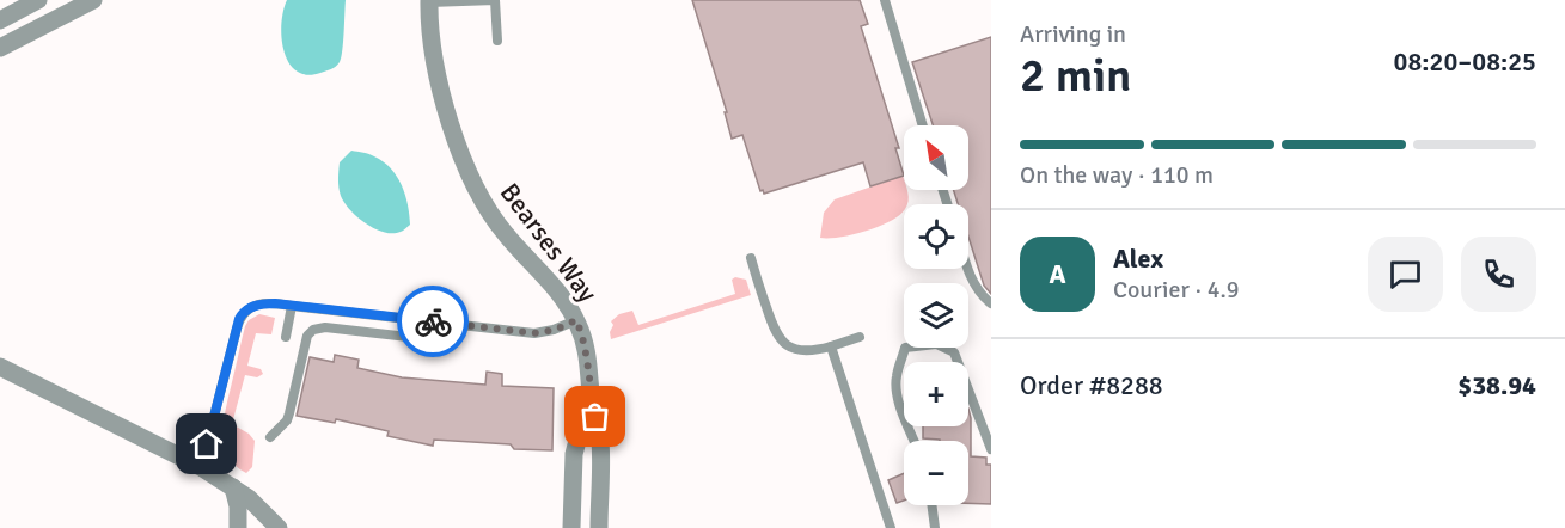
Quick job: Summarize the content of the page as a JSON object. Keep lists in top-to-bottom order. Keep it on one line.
{"streets":{"street":["Bearses Way"]},"north":"top left","page":{"heading":["2 min","Arriving in","08:20–08:25"],"panel":["Alex","Courier · 4.9","Order #8288","$38.94"],"bar":"On the way · 110 m","map_buttons":["+","−"],"round":"A"}}
